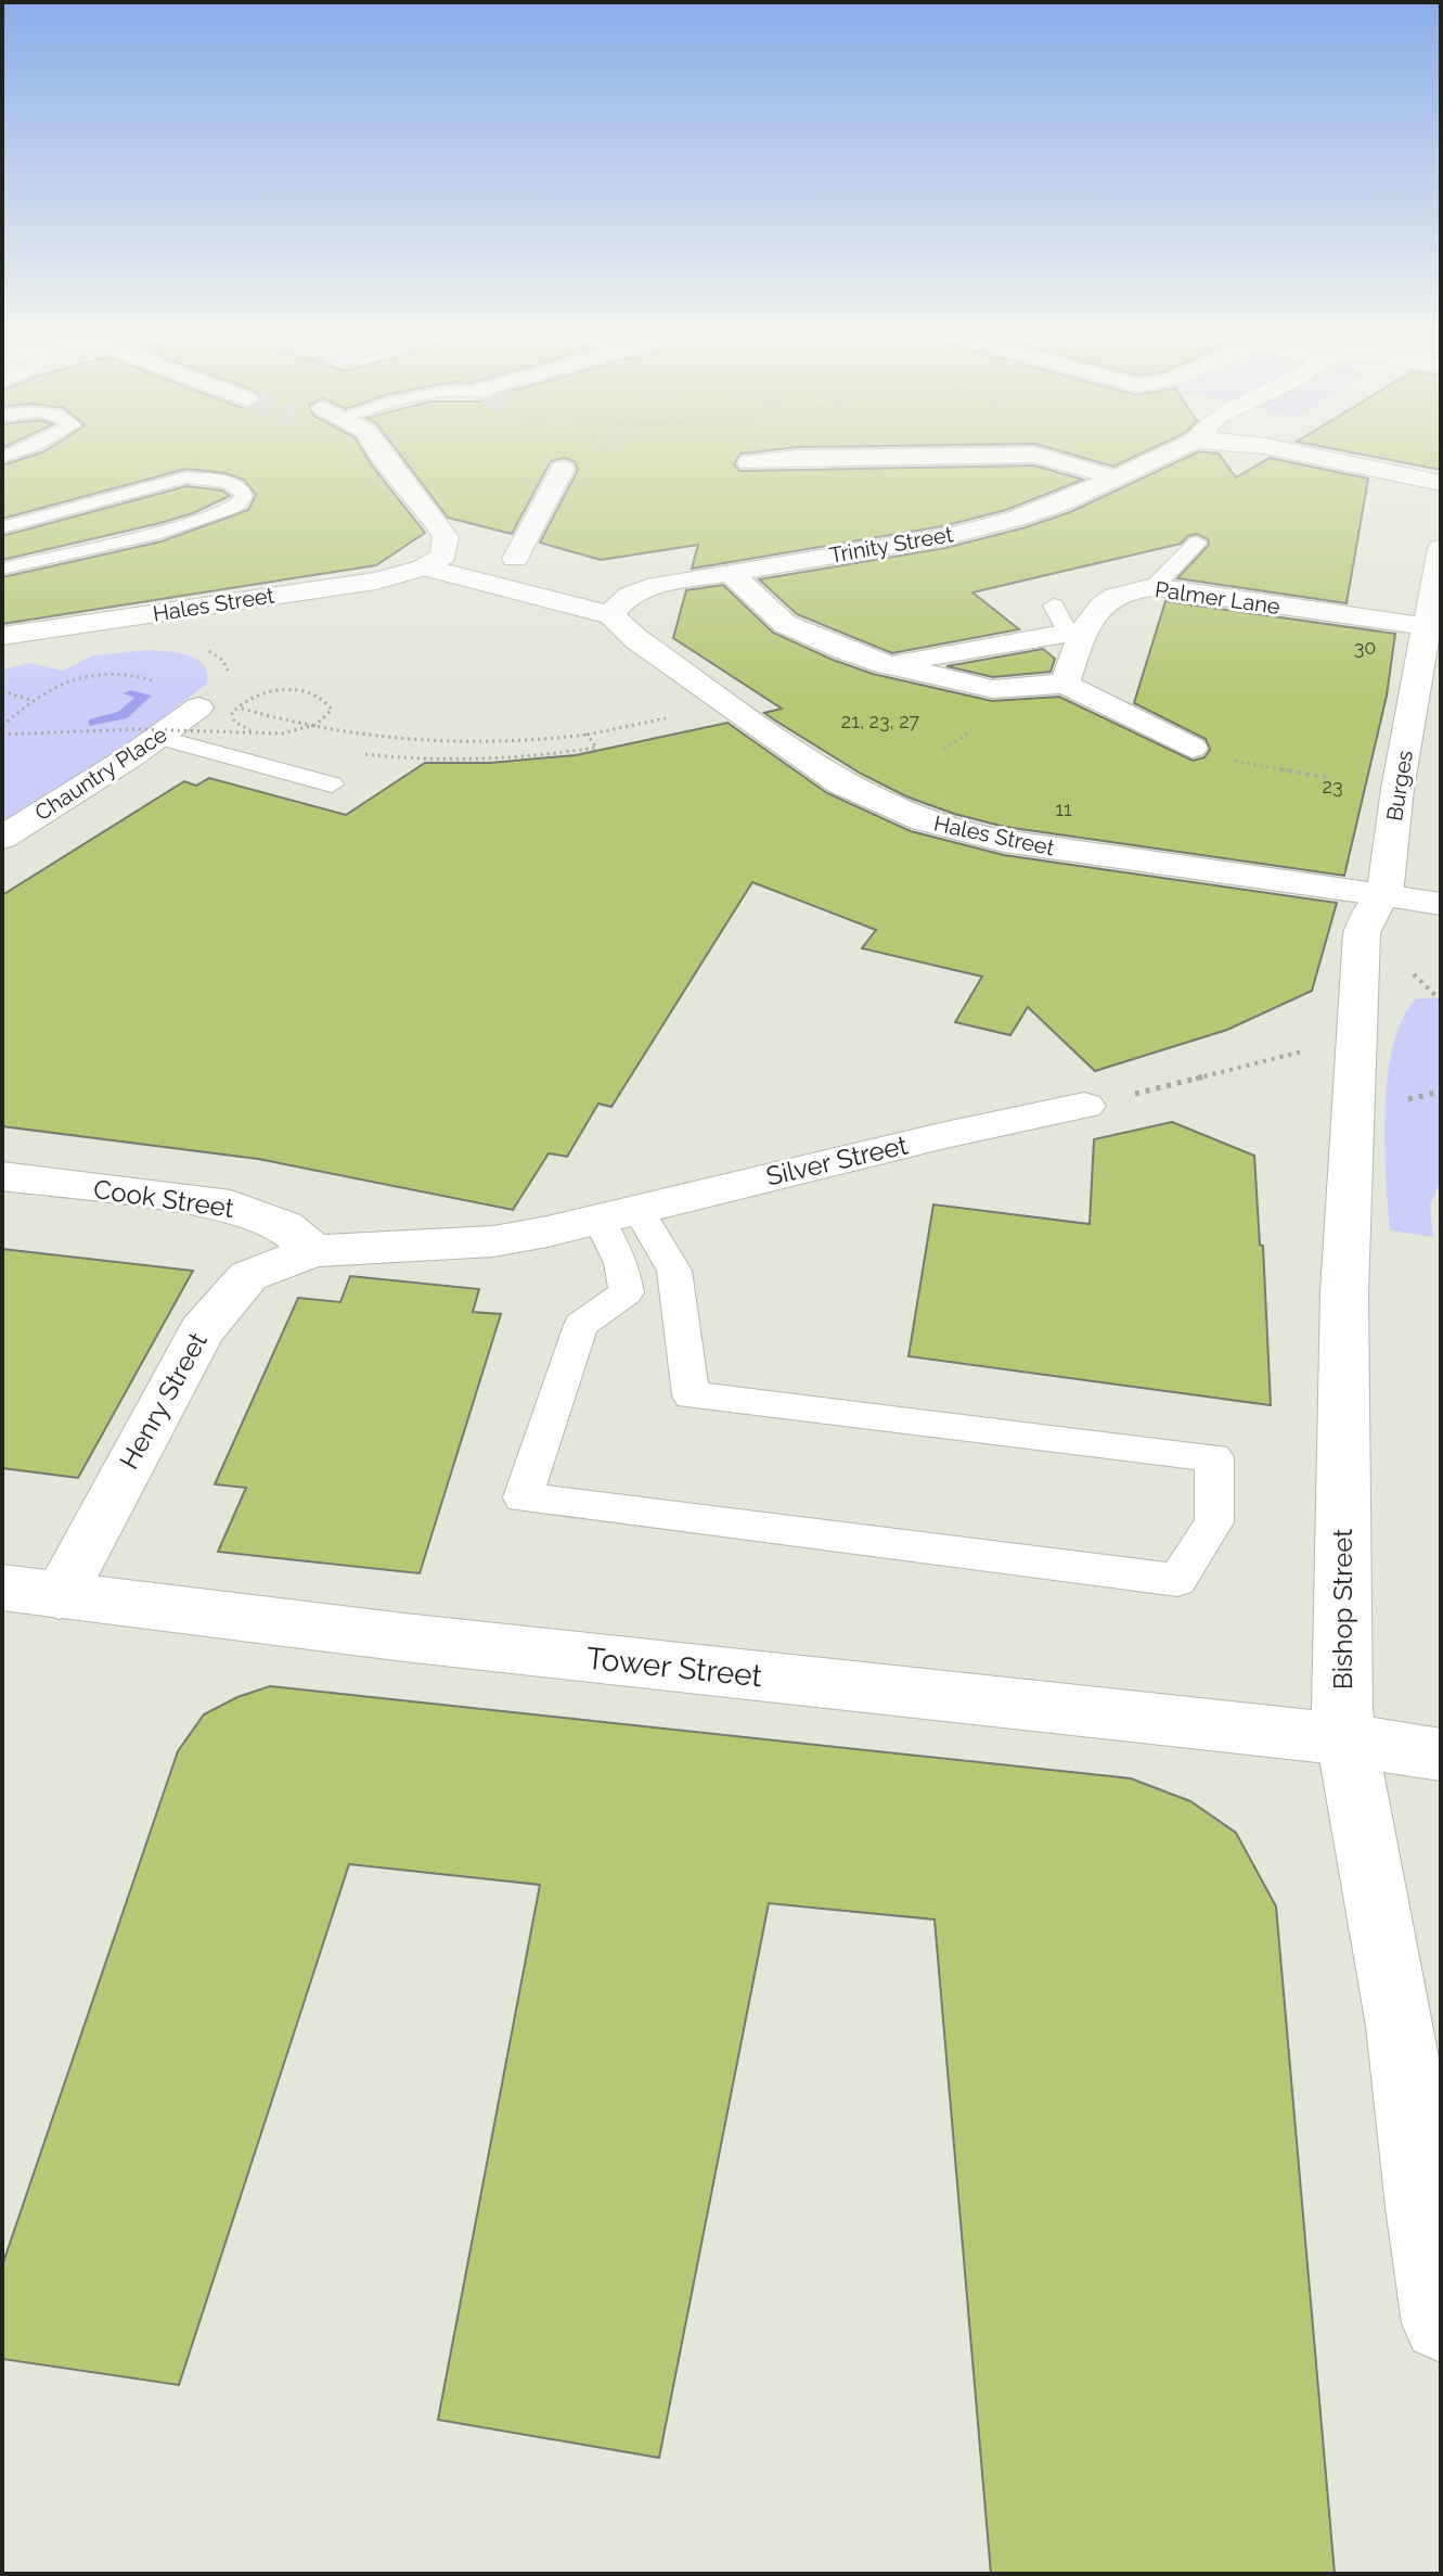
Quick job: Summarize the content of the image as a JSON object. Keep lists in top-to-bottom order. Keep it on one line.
{"streets":{"street":["Trinity Street","Palmer Lane","Hales Street","Chauntry Place","Burges","Silver Street","Cook Street","Henry Street","Bishop Street","Tower Street"]},"crossings":[["Trinity Street","Hales Street"],["Palmer Lane","Burges"],["Hales Street","Burges"],["Hales Street","Bishop Street"],["Burges","Bishop Street"],["Silver Street","Cook Street"],["Silver Street","Henry Street"],["Cook Street","Henry Street"],["Henry Street","Tower Street"],["Bishop Street","Tower Street"]],"house_numbers":["30","21, 23, 27","23","11"]}
